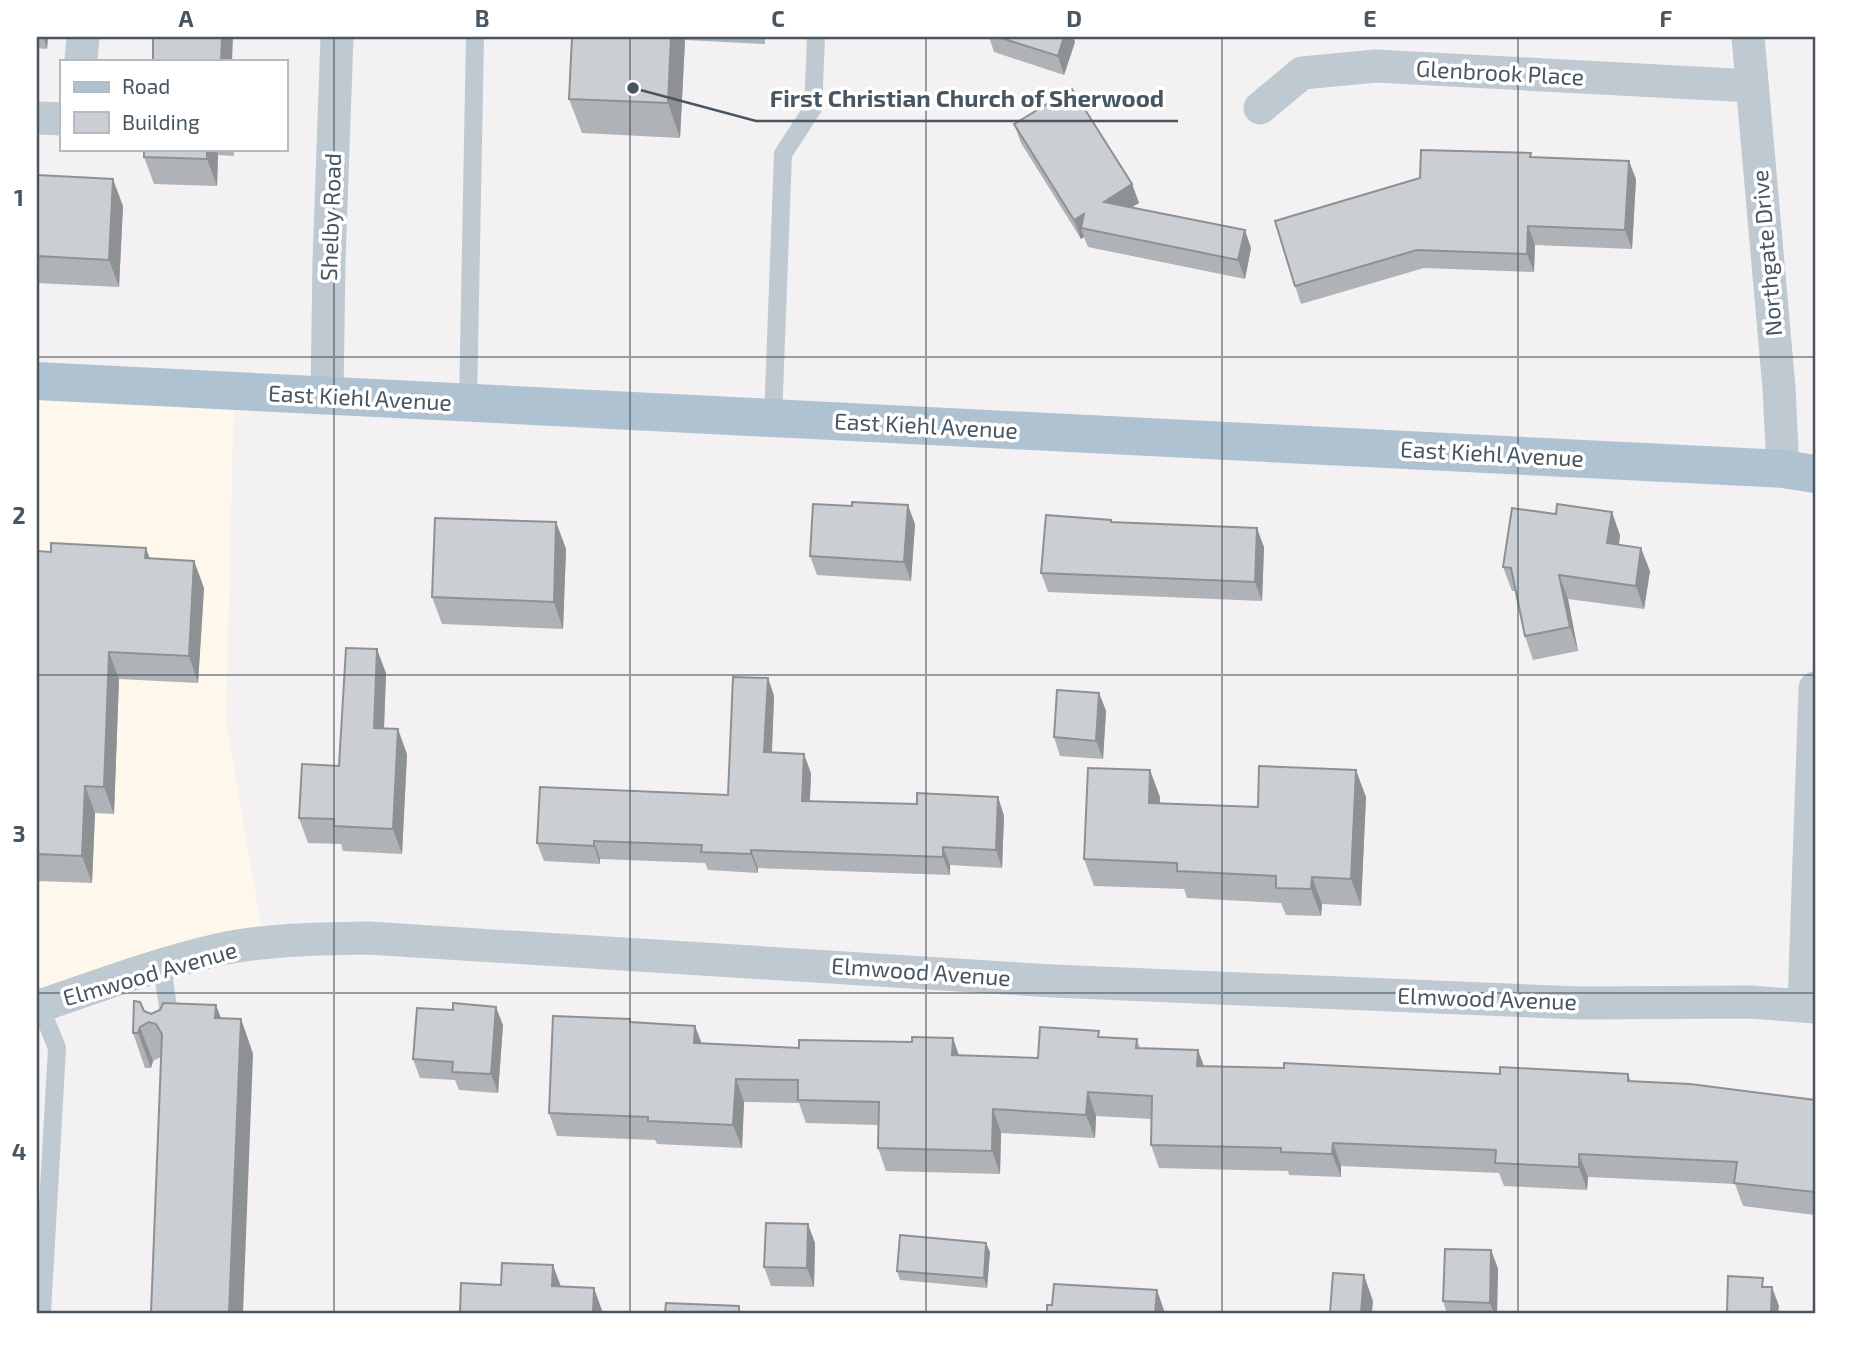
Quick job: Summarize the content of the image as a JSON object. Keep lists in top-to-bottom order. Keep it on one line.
{"streets":{"main road":["East Kiehl Avenue"],"street":["Glenbrook Place","Shelby Road","Northgate Drive","Elmwood Avenue"]},"crossings":[["Glenbrook Place","Northgate Drive"],["Shelby Road","East Kiehl Avenue"],["Northgate Drive","East Kiehl Avenue"]],"places":["First Christian Church of Sherwood"],"legend":["Road","Building"],"grid":{"columns":["A","B","C","D","E","F"],"rows":["1","2","3","4"]}}
